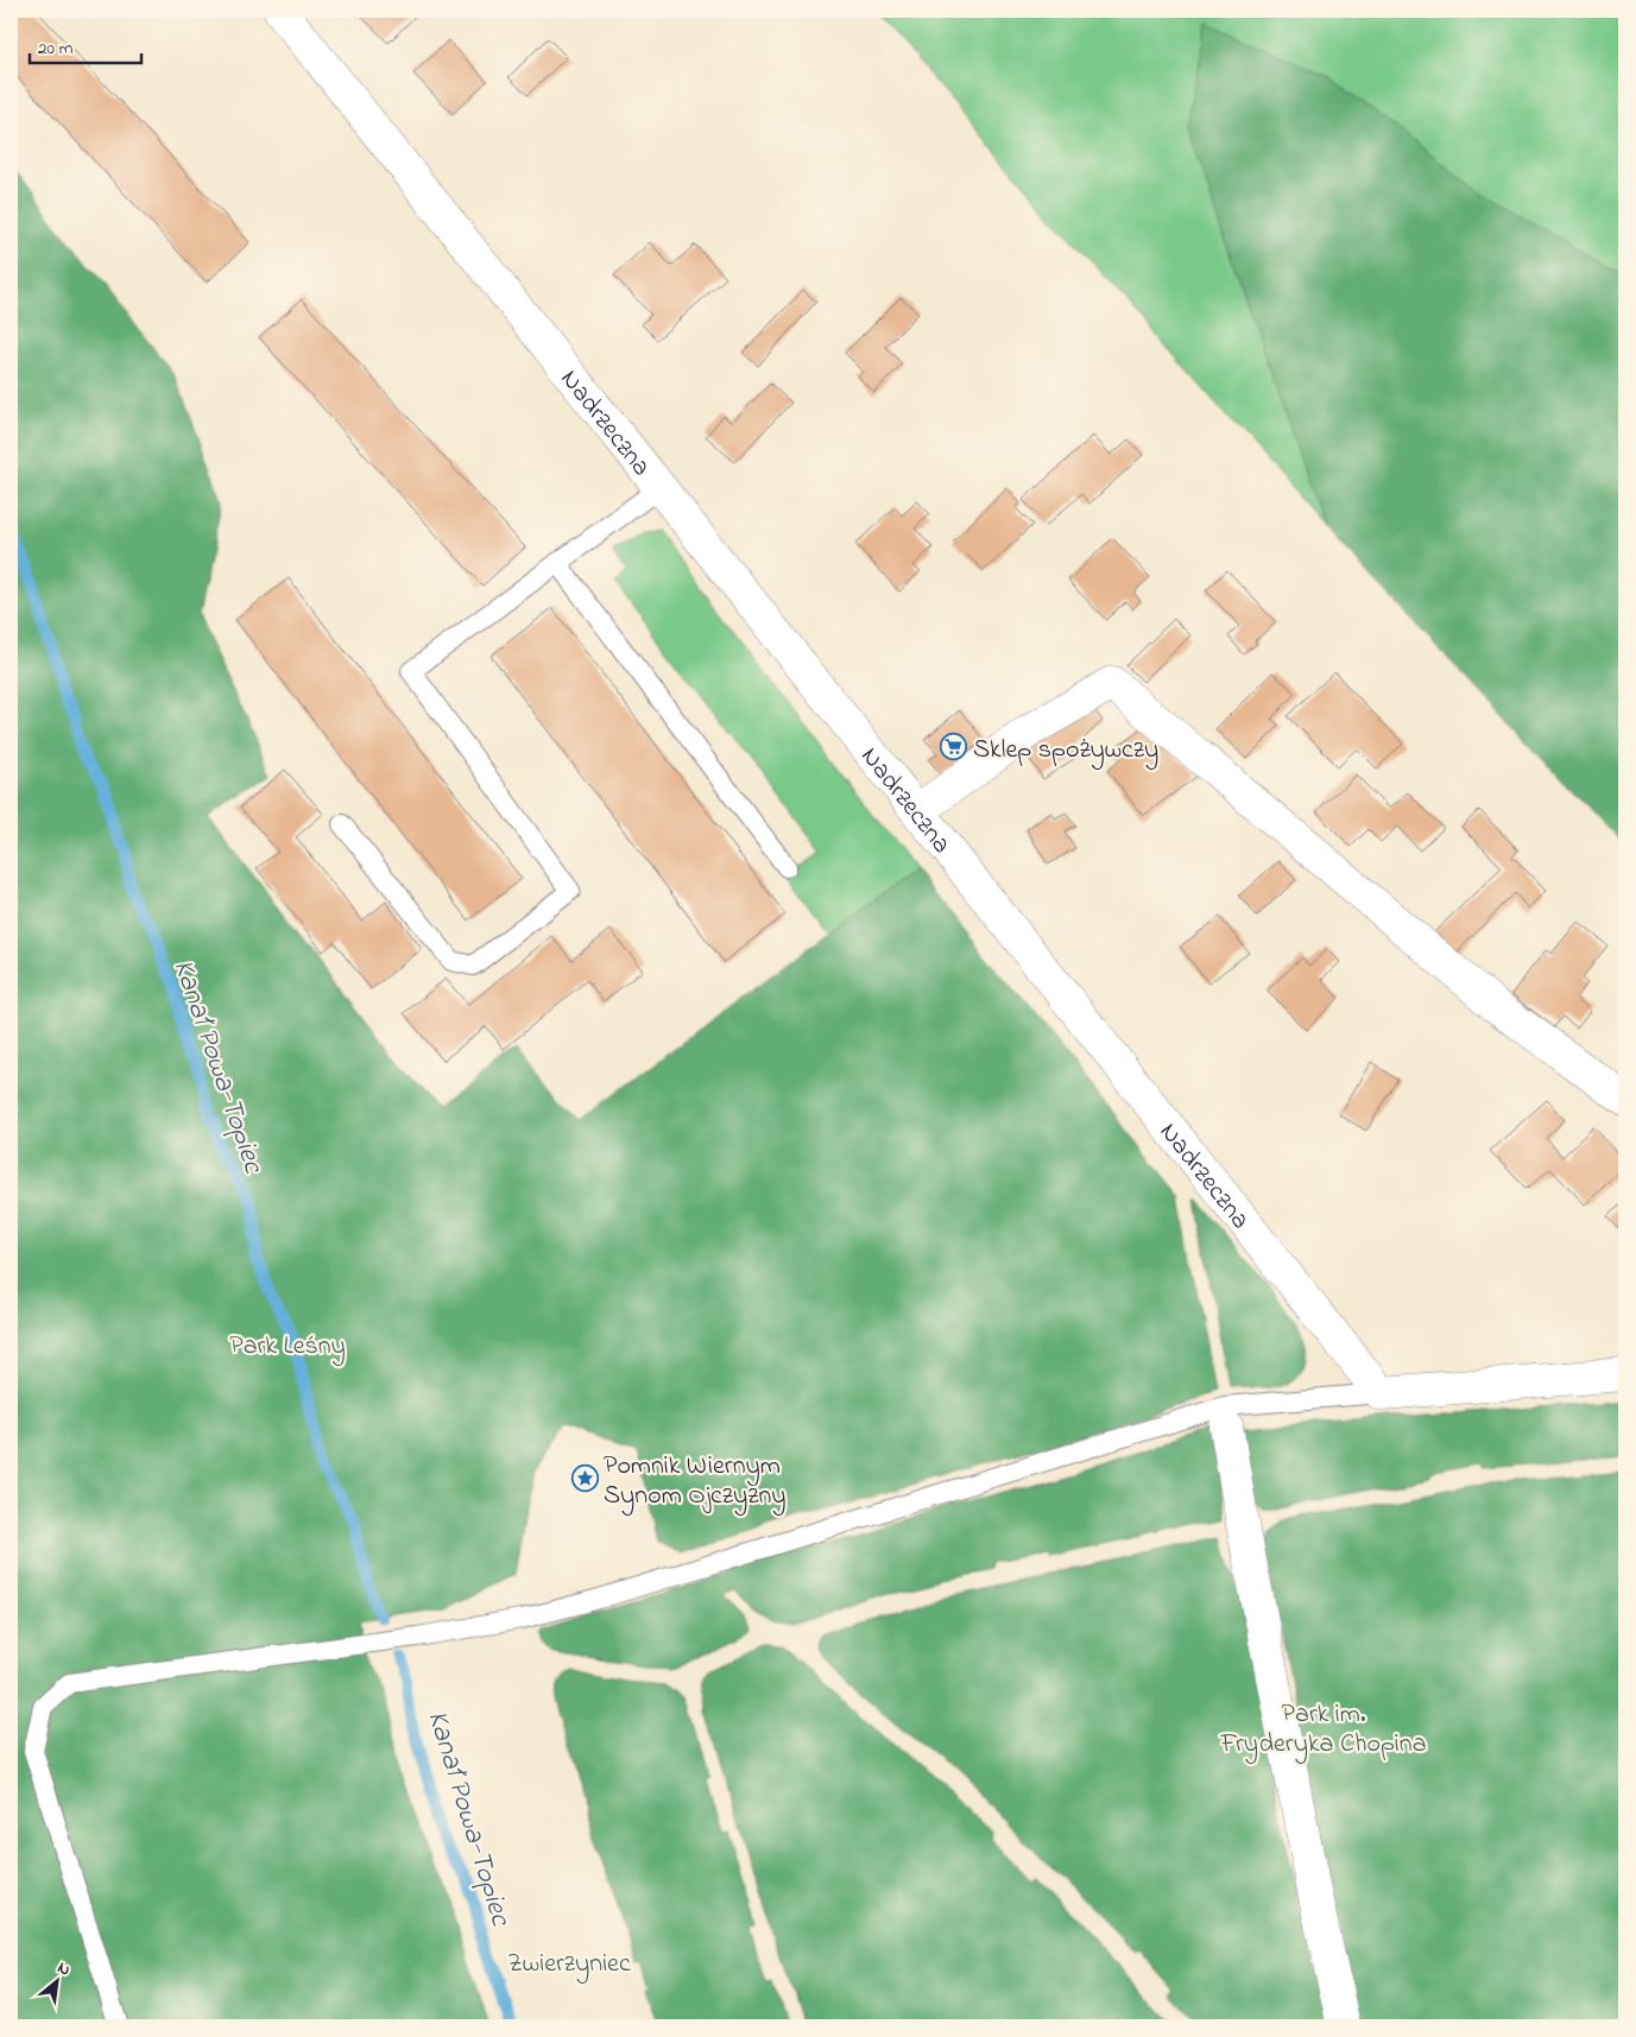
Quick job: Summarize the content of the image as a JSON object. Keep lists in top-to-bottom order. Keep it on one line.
{"streets":{"street":["Nadrzeczna"]},"water":["Kanał Powa-Topiec"],"parks":["Park Leśny","Park im. Fryderyka Chopina","Zwierzyniec"],"places":{"supermarket":["Sklep spożywczy"],"place":["Pomnik Wiernym Synom Ojczyzny"]},"scale_bar":"20 m","north":"top right"}
